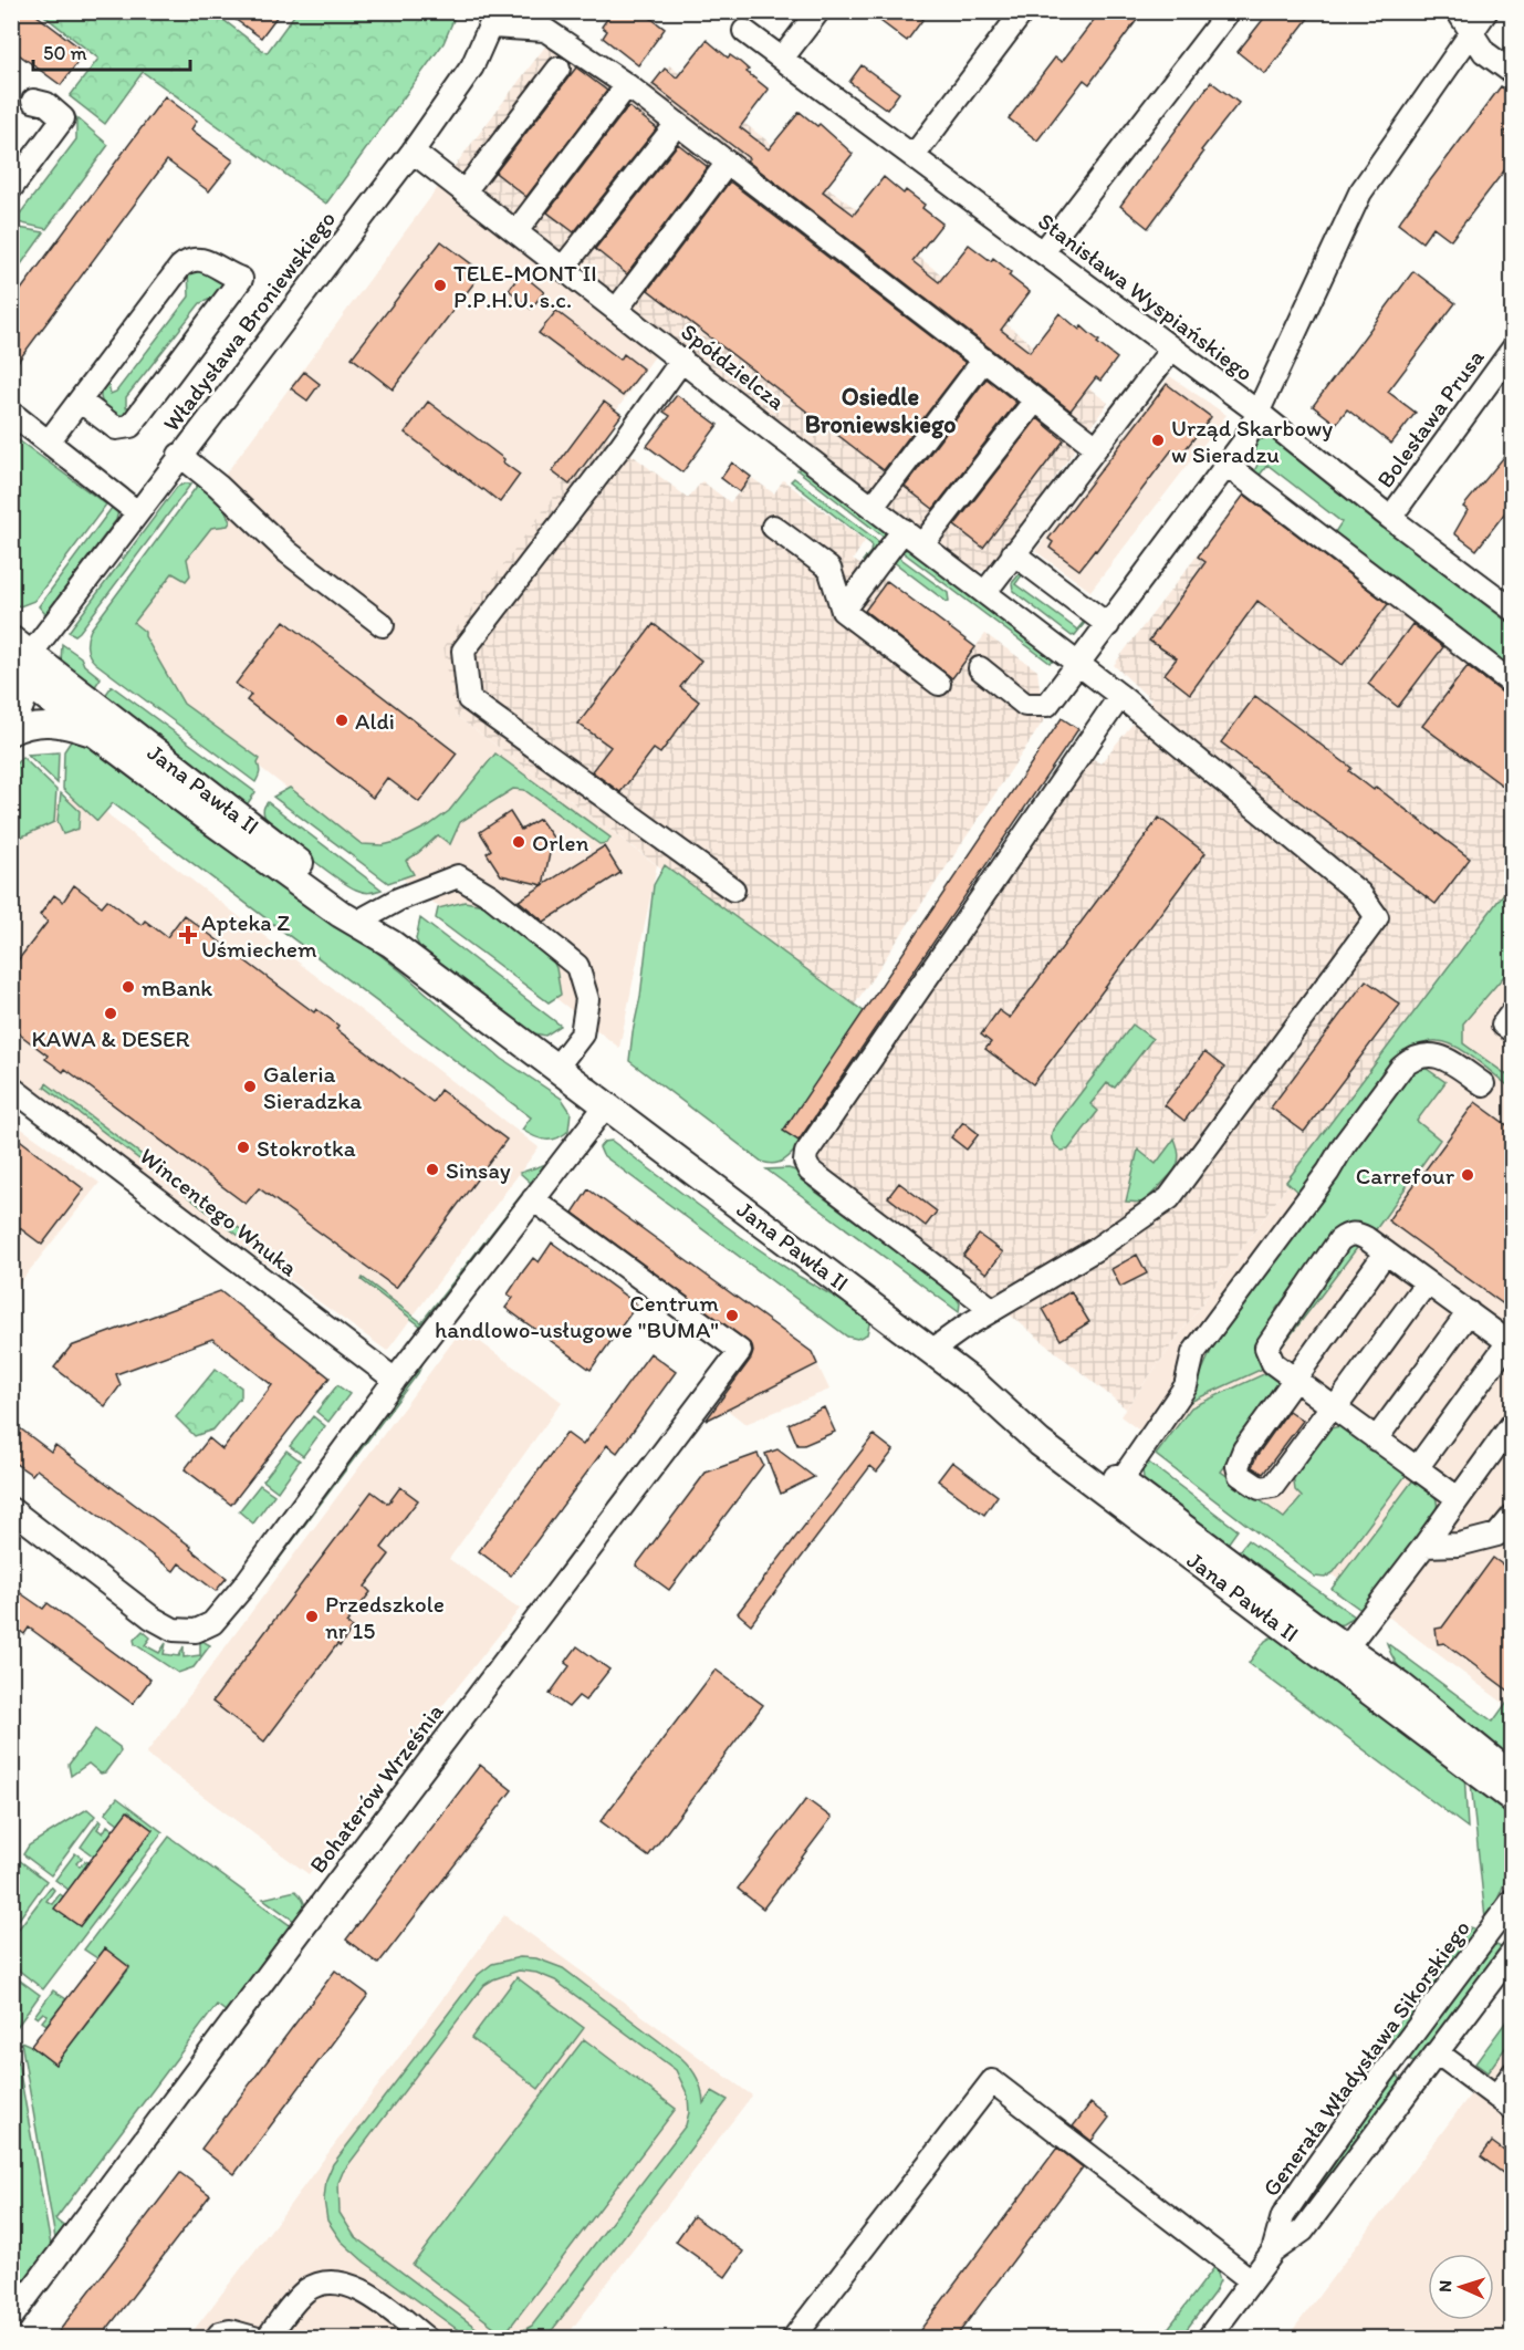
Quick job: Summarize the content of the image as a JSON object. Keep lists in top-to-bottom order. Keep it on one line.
{"streets":{"main road":["Jana Pawła II"],"street":["Stanisława Wyspiańskiego","Władysława Broniewskiego","Spółdzielcza","Bolesława Prusa","Wincentego Wnuka","Bohaterów Września","Generała Władysława Sikorskiego"]},"crossings":[["Stanisława Wyspiańskiego","Bolesława Prusa"],["Władysława Broniewskiego","Spółdzielcza"],["Władysława Broniewskiego","Jana Pawła II"]],"districts":["Osiedle Broniewskiego"],"places":{"other":["TELE-MONT II P.P.H.U. s.c.","Urząd Skarbowy w Sieradzu","Aldi","Orlen","mBank","KAWA & DESER","Galeria Sieradzka","Stokrotka","Sinsay","Carrefour","Centrum handlowo-usługowe \"BUMA\"","Przedszkole nr 15"],"health":["Apteka Z Uśmiechem"]},"scale_bar":"50 m","north":"left"}
